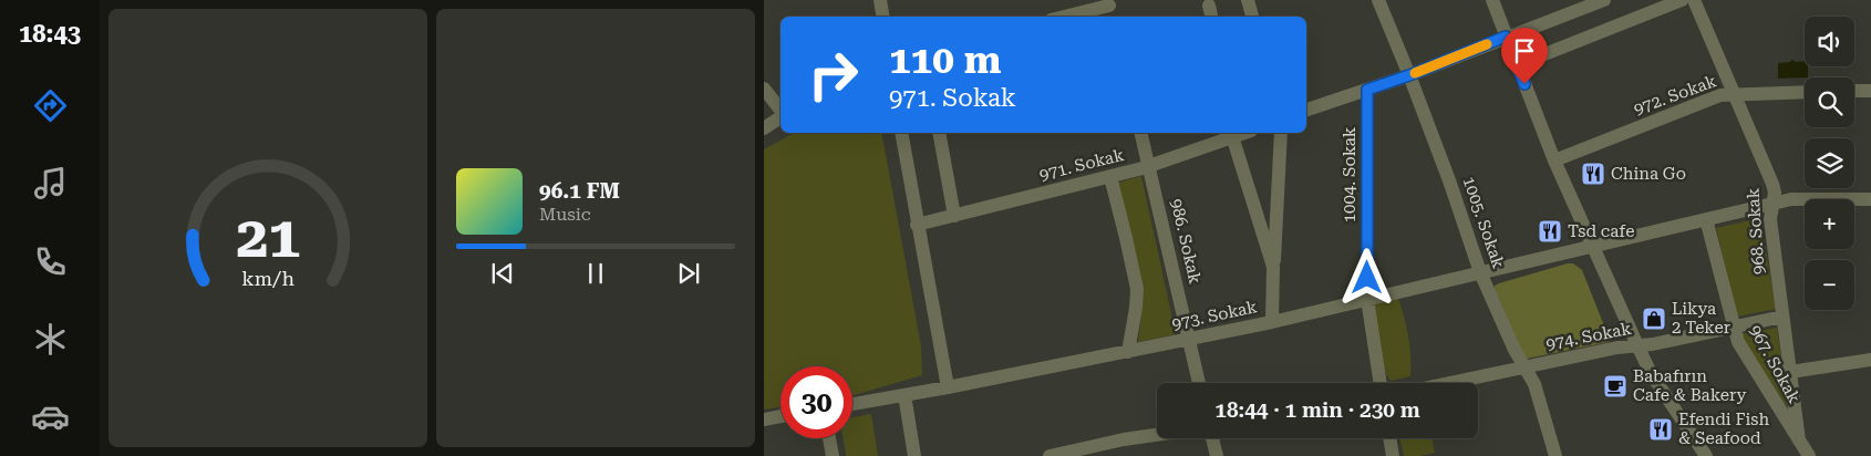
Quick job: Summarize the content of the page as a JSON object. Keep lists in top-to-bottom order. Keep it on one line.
{"streets":{"street":["972. Sokak","971. Sokak","1004. Sokak","1005. Sokak","968. Sokak","986. Sokak","973. Sokak","974. Sokak","967. Sokak"]},"crossings":[["972. Sokak","968. Sokak"],["971. Sokak","986. Sokak"],["1004. Sokak","973. Sokak"],["1005. Sokak","973. Sokak"],["1005. Sokak","974. Sokak"],["968. Sokak","973. Sokak"],["968. Sokak","974. Sokak"],["968. Sokak","967. Sokak"],["986. Sokak","973. Sokak"],["973. Sokak","967. Sokak"],["974. Sokak","967. Sokak"]],"places":{"restaurant":["China Go","Tsd cafe","Efendi Fish & Seafood"],"shop":["Likya 2 Teker"],"cafe":["Babafırın Cafe & Bakery"]},"page":{"tabs":"18:43","map_buttons":["+","−"],"turn":["110 m","971. Sokak"],"song":["96.1 FM","Music"],"limit":"30","trip":"18:44 · 1 min · 230 m","gauge":["21","km/h"]}}
